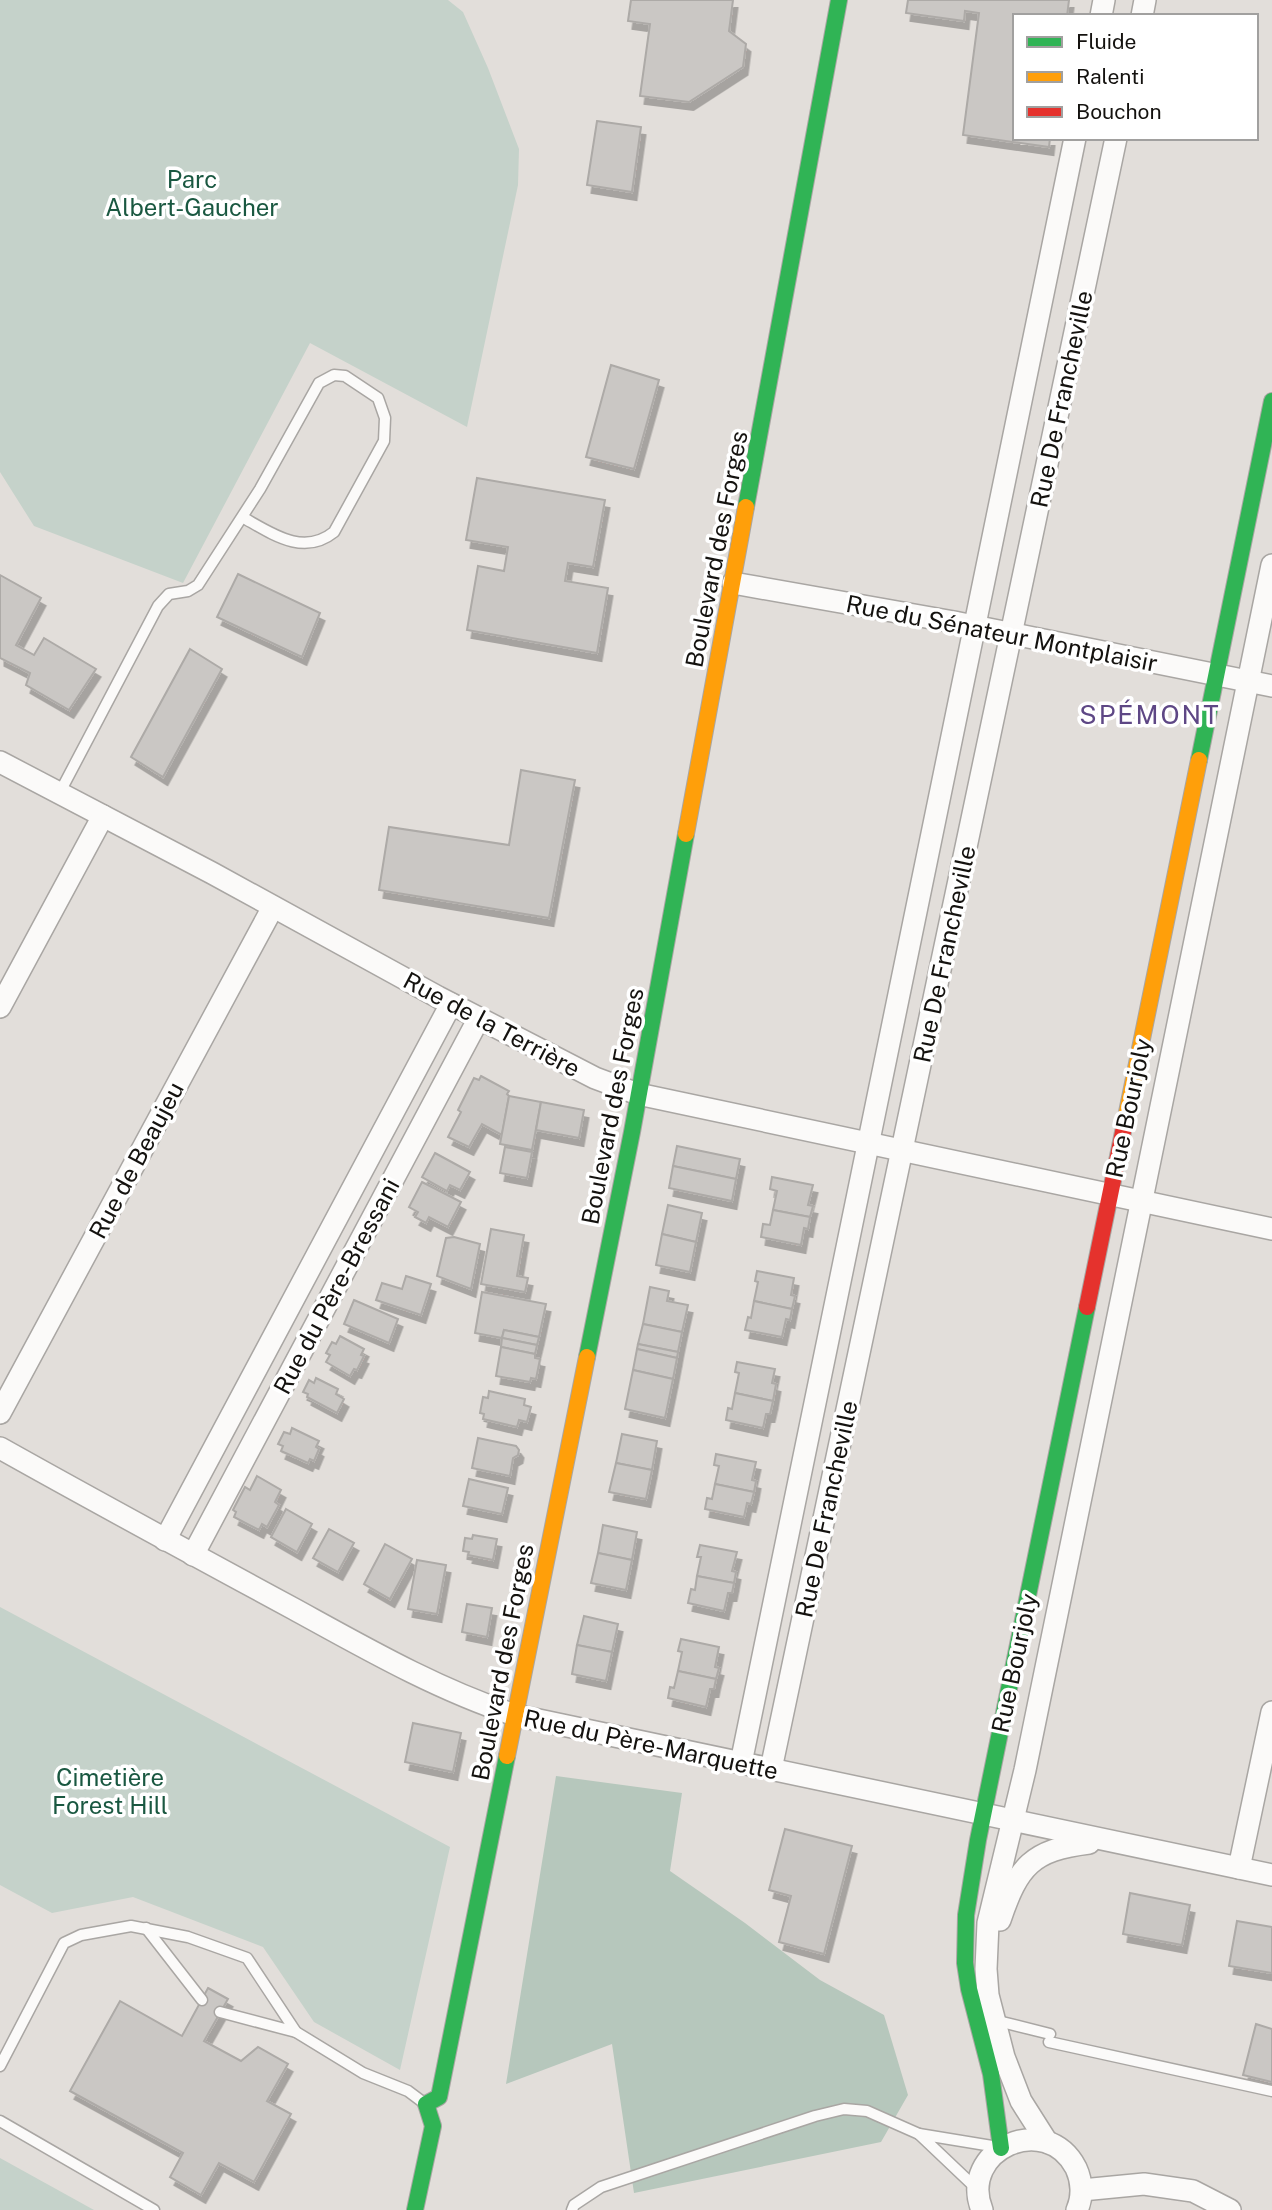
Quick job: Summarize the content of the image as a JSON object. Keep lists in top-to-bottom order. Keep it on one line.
{"streets":{"main road":["Boulevard des Forges","Rue Bourjoly"],"street":["Rue De Francheville","Rue du Sénateur Montplaisir","Rue de la Terrière","Rue de Beaujeu","Rue du Père-Bressani","Rue du Père-Marquette"]},"crossings":[["Rue De Francheville","Rue du Sénateur Montplaisir"],["Rue De Francheville","Rue de la Terrière"],["Rue De Francheville","Rue du Père-Marquette"],["Boulevard des Forges","Rue du Sénateur Montplaisir"],["Boulevard des Forges","Rue de la Terrière"],["Boulevard des Forges","Rue du Père-Marquette"],["Rue du Sénateur Montplaisir","Rue Bourjoly"],["Rue de la Terrière","Rue Bourjoly"],["Rue de la Terrière","Rue de Beaujeu"],["Rue de la Terrière","Rue du Père-Bressani"],["Rue Bourjoly","Rue du Père-Marquette"],["Rue du Père-Bressani","Rue du Père-Marquette"]],"districts":["SPÉMONT"],"parks":["Parc Albert-Gaucher","Cimetière Forest Hill"],"legend":["Fluide","Ralenti","Bouchon"]}
